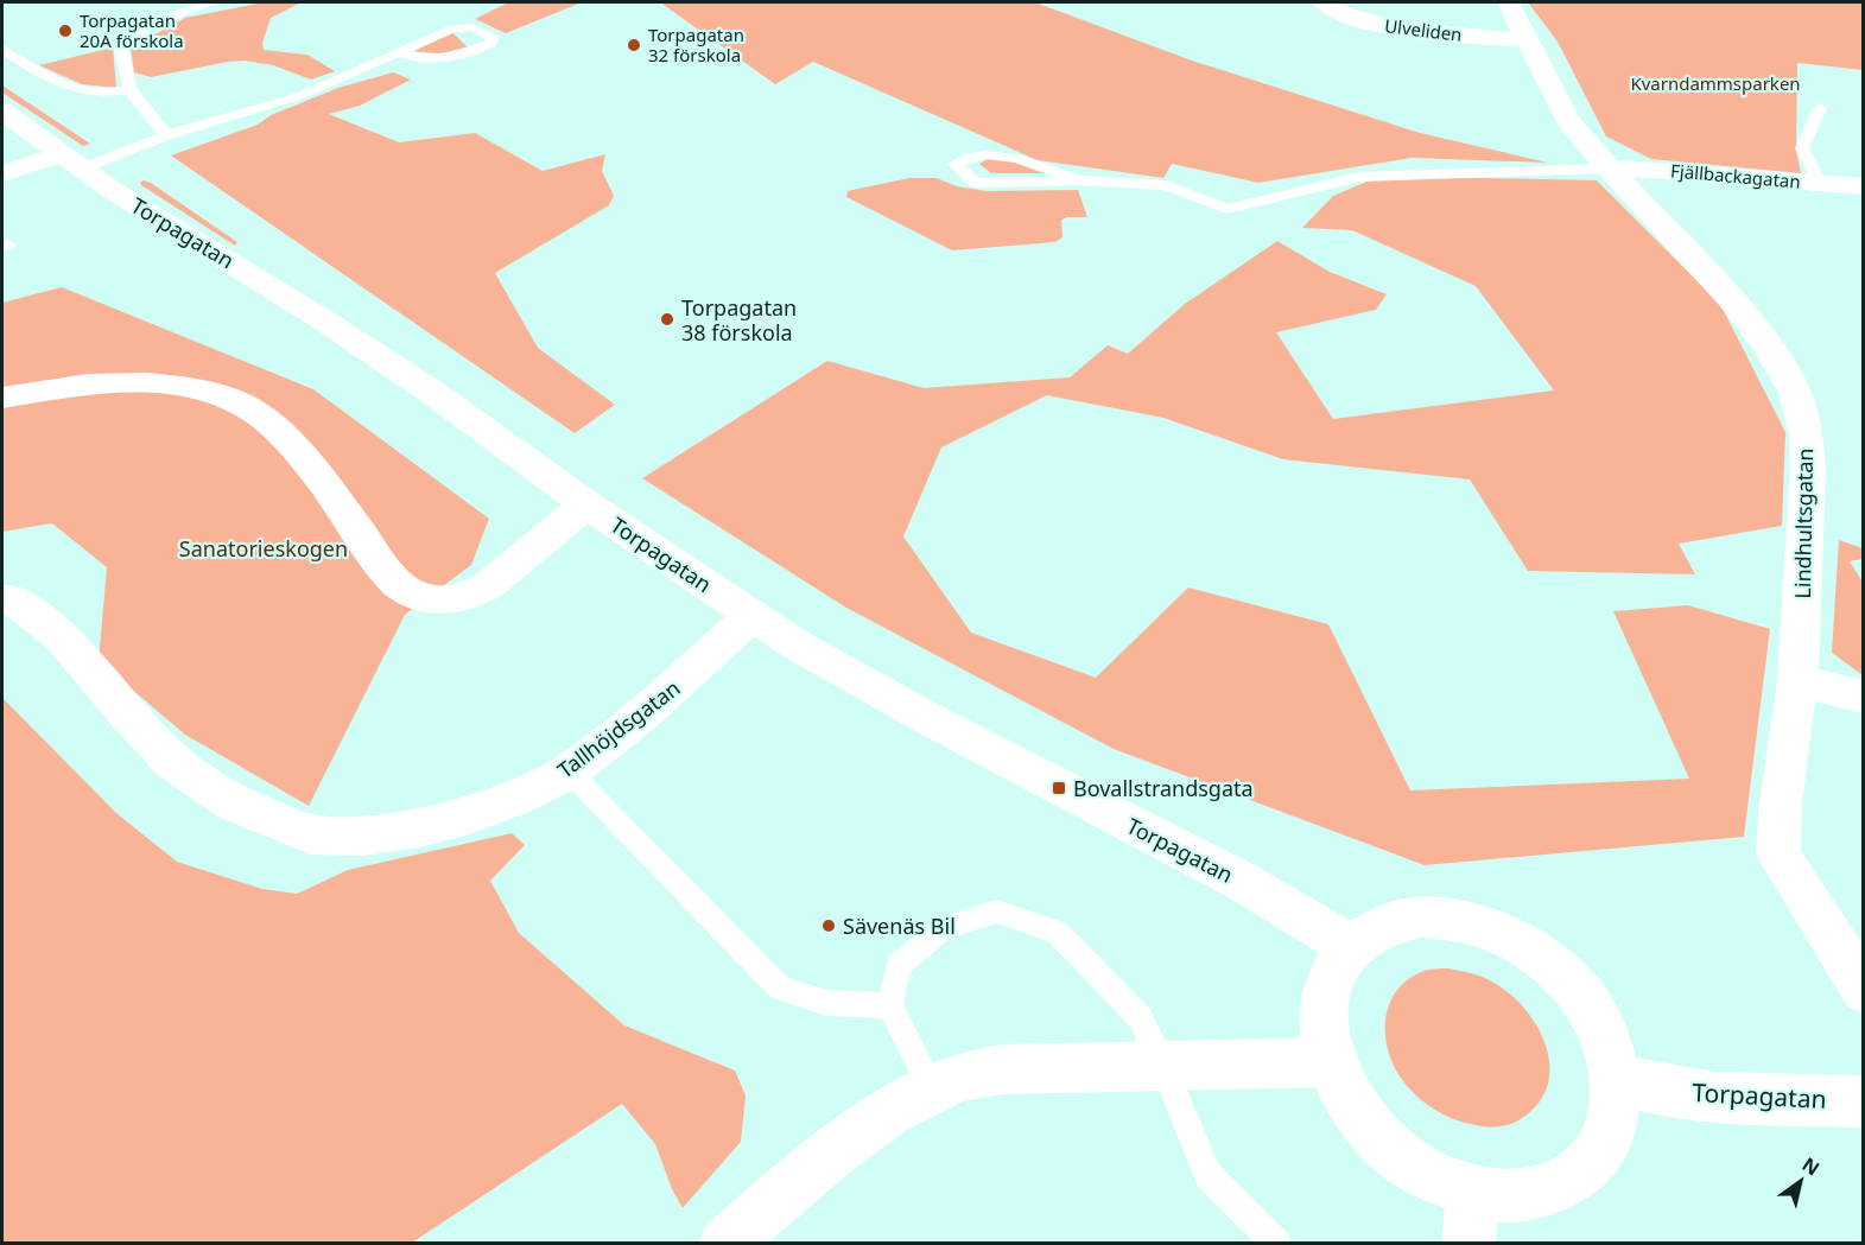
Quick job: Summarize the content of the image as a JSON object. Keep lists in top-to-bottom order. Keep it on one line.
{"streets":{"street":["Ulveliden","Fjällbackagatan","Torpagatan","Lindhultsgatan","Tallhöjdsgatan"]},"crossings":[["Ulveliden","Lindhultsgatan"],["Fjällbackagatan","Lindhultsgatan"],["Torpagatan","Tallhöjdsgatan"]],"parks":["Kvarndammsparken","Sanatorieskogen"],"places":{"other":["Torpagatan 20A förskola","Torpagatan 32 förskola","Torpagatan 38 förskola","Sävenäs Bil"],"transit":["Bovallstrandsgata"]},"north":"top right"}
